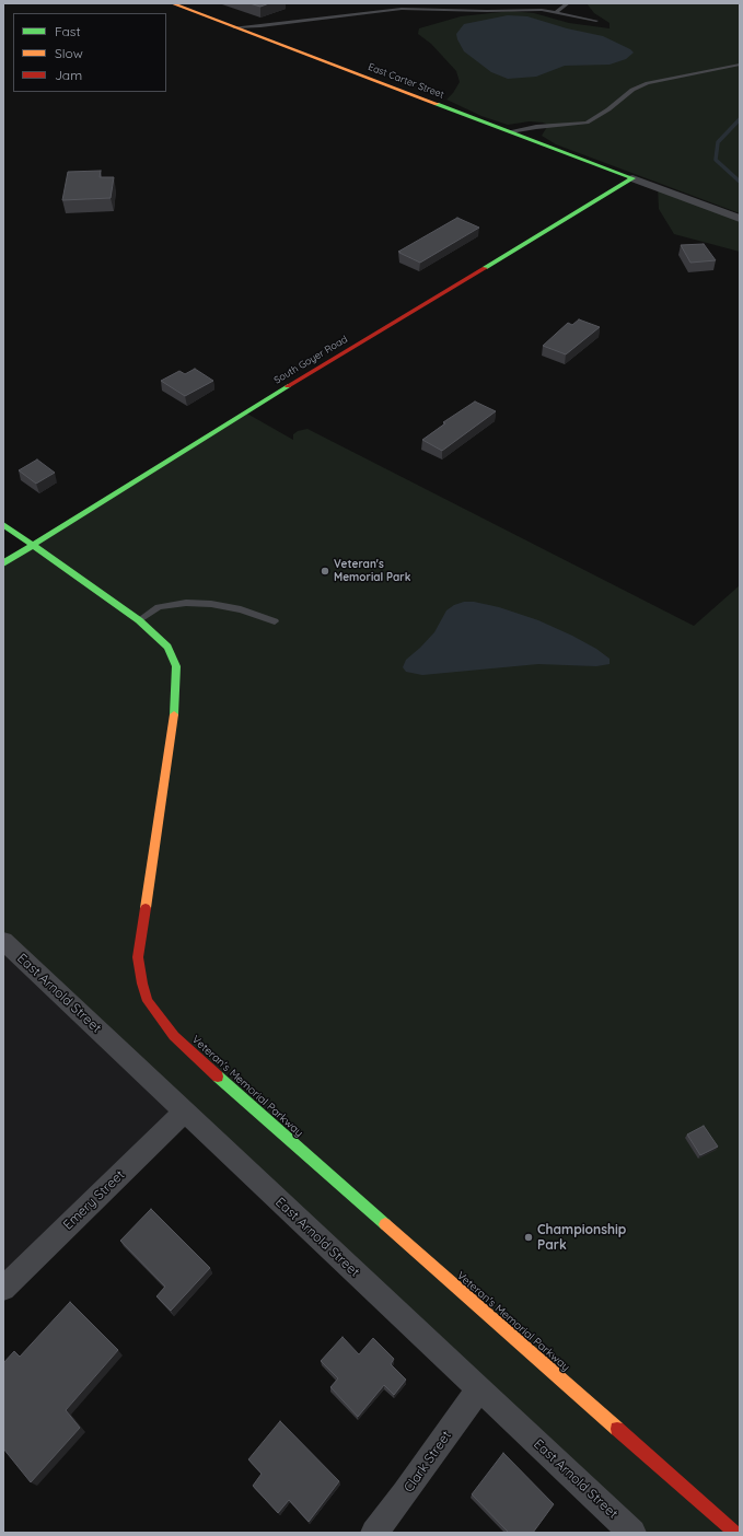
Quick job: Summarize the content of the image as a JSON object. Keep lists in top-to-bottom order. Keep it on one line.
{"streets":{"street":["East Carter Street","South Goyer Road","East Arnold Street","Veteran's Memorial Parkway","Emery Street","Clark Street"]},"crossings":[["East Carter Street","South Goyer Road"],["South Goyer Road","Veteran's Memorial Parkway"],["East Arnold Street","Emery Street"],["East Arnold Street","Clark Street"]],"places":["Veteran's Memorial Park","Championship Park"],"legend":["Fast","Slow","Jam"]}
